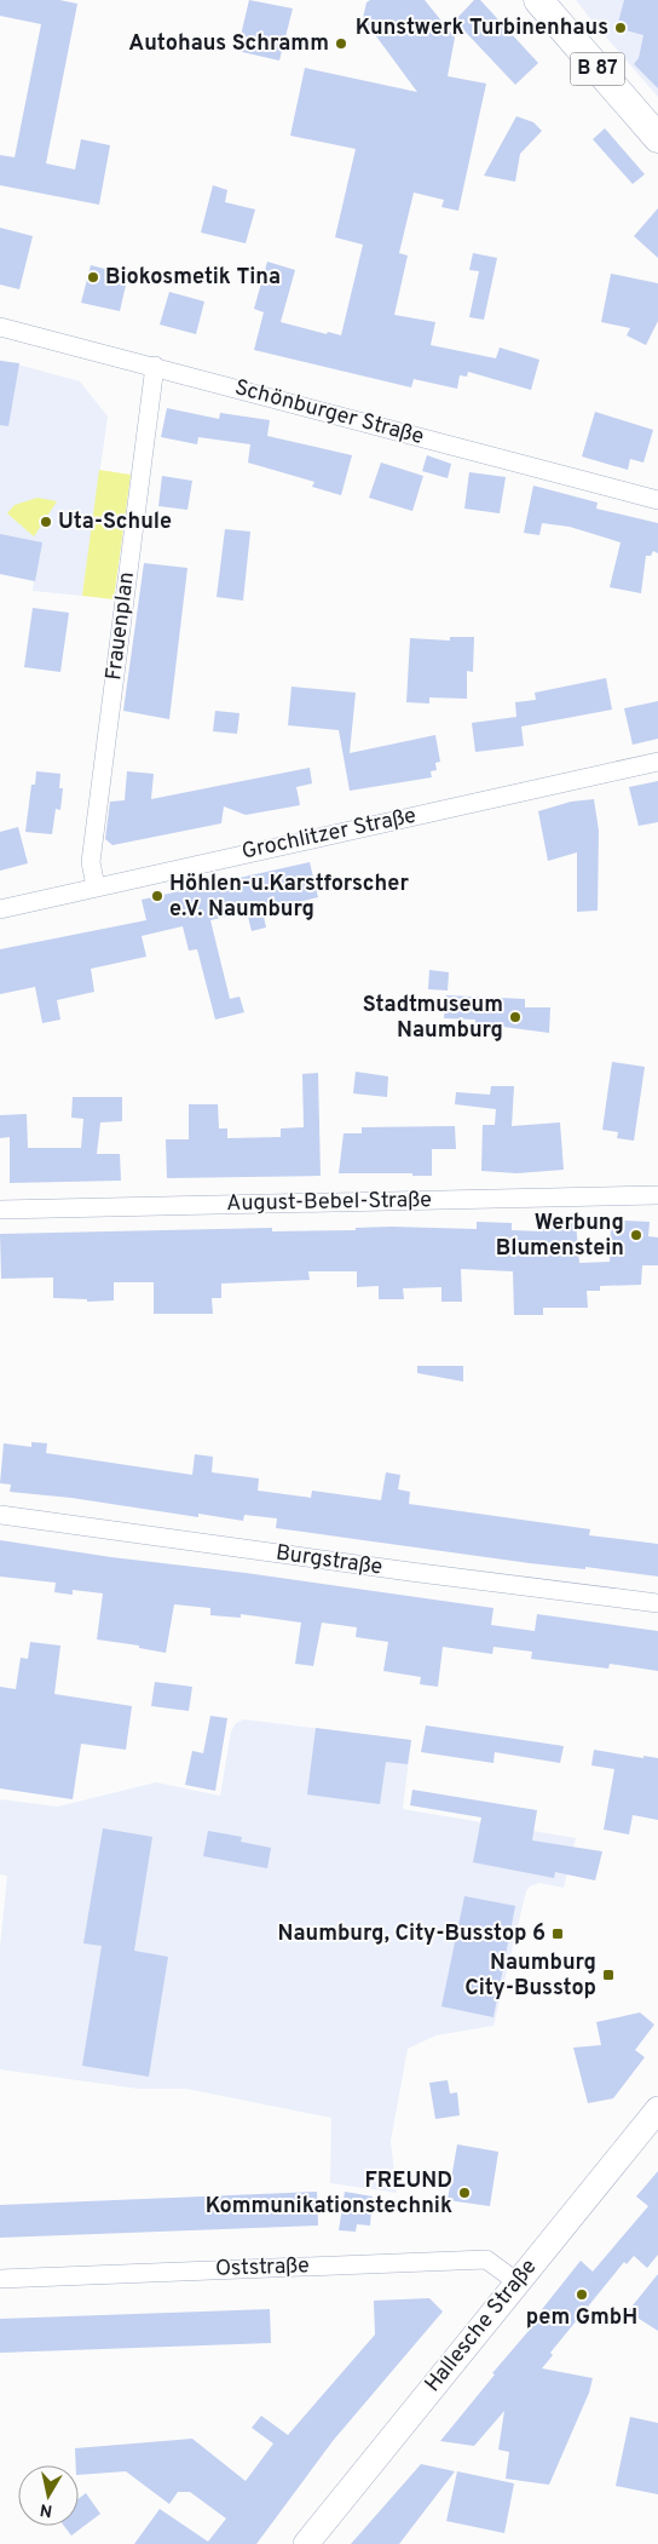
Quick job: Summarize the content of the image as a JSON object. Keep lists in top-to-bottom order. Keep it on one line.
{"streets":{"main road":["B 87","Hallesche Straße"],"street":["Schönburger Straße","Frauenplan","Grochlitzer Straße","August-Bebel-Straße","Burgstraße","Oststraße"]},"crossings":[["Schönburger Straße","Frauenplan"],["Frauenplan","Grochlitzer Straße"],["Oststraße","Hallesche Straße"]],"places":{"other":["Kunstwerk Turbinenhaus","Autohaus Schramm","Biokosmetik Tina","Uta-Schule","Höhlen-u.Karstforscher e.V. Naumburg","Stadtmuseum Naumburg","Werbung Blumenstein","FREUND Kommunikationstechnik","pem GmbH"],"transit":["Naumburg, City-Busstop 6","Naumburg City-Busstop"]},"north":"bottom"}
